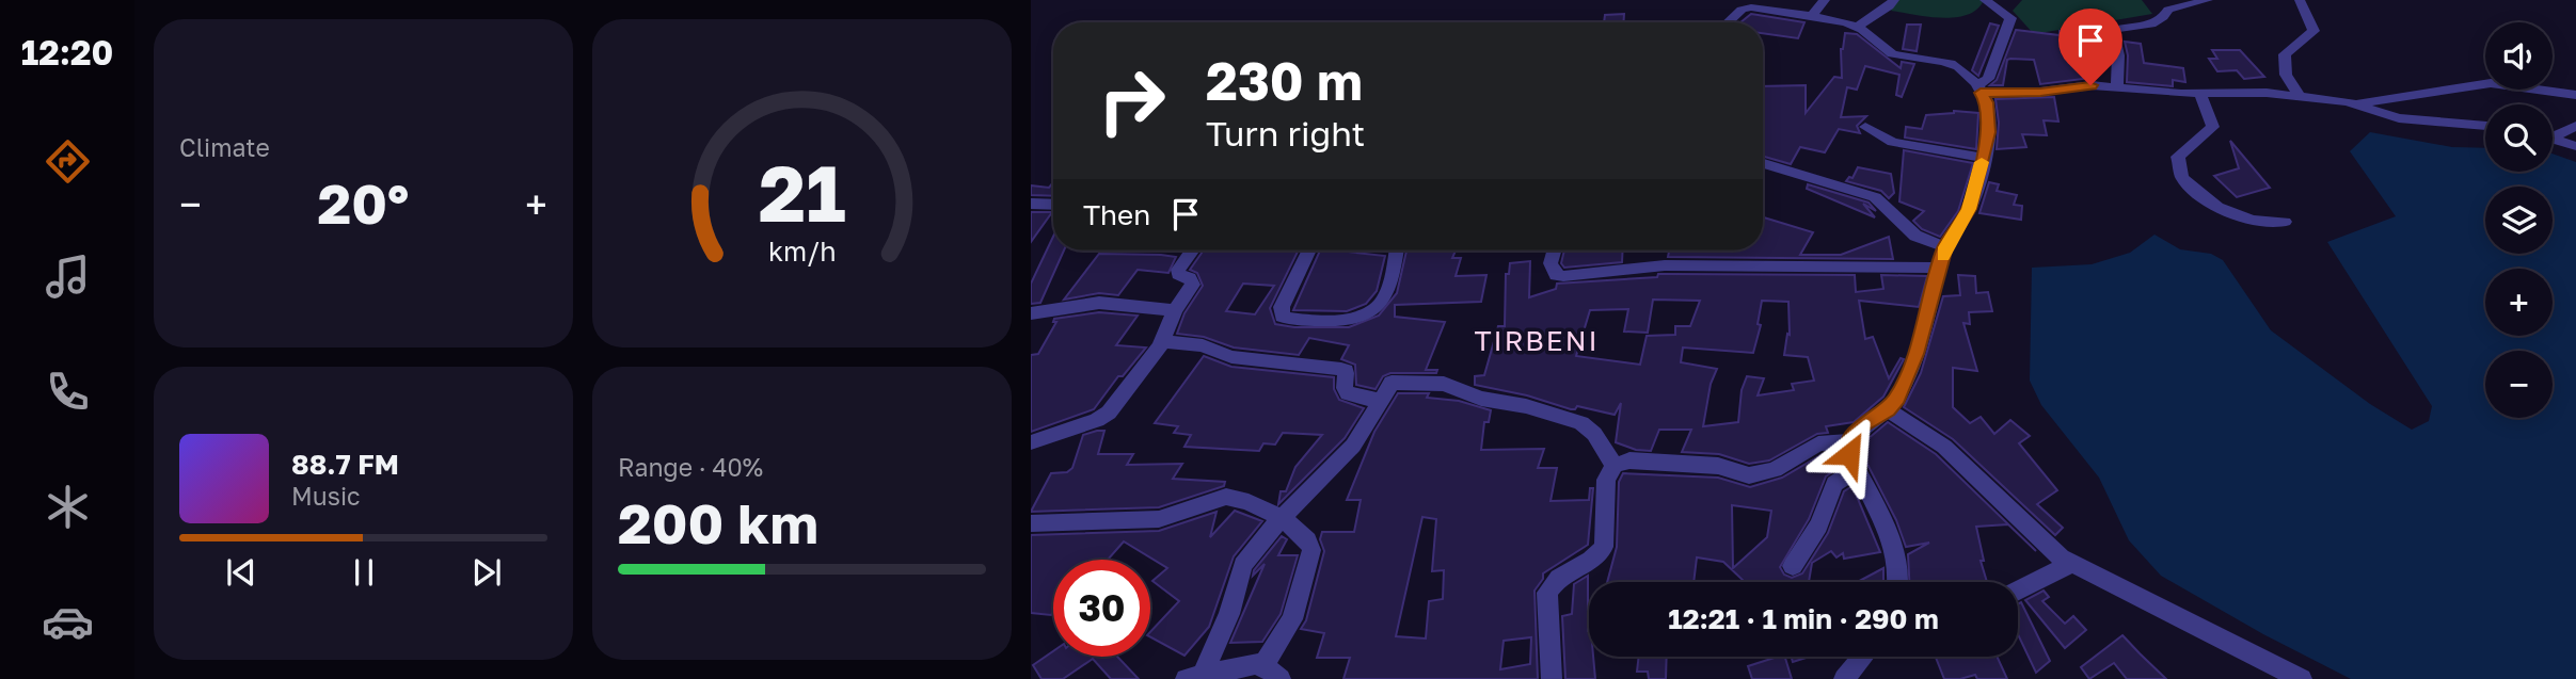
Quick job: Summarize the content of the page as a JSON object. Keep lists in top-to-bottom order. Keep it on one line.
{"districts":["TIRBENI"],"page":{"tabs":"12:20","tile":["Climate",["Range · 40%","200 km"]],"map_buttons":["+","−"],"turn":["230 m","Turn right"],"heat":["−","20°","+"],"then":"Then","song":["88.7 FM","Music"],"limit":"30","trip":"12:21 · 1 min · 290 m","gauge":["21","km/h"]}}
